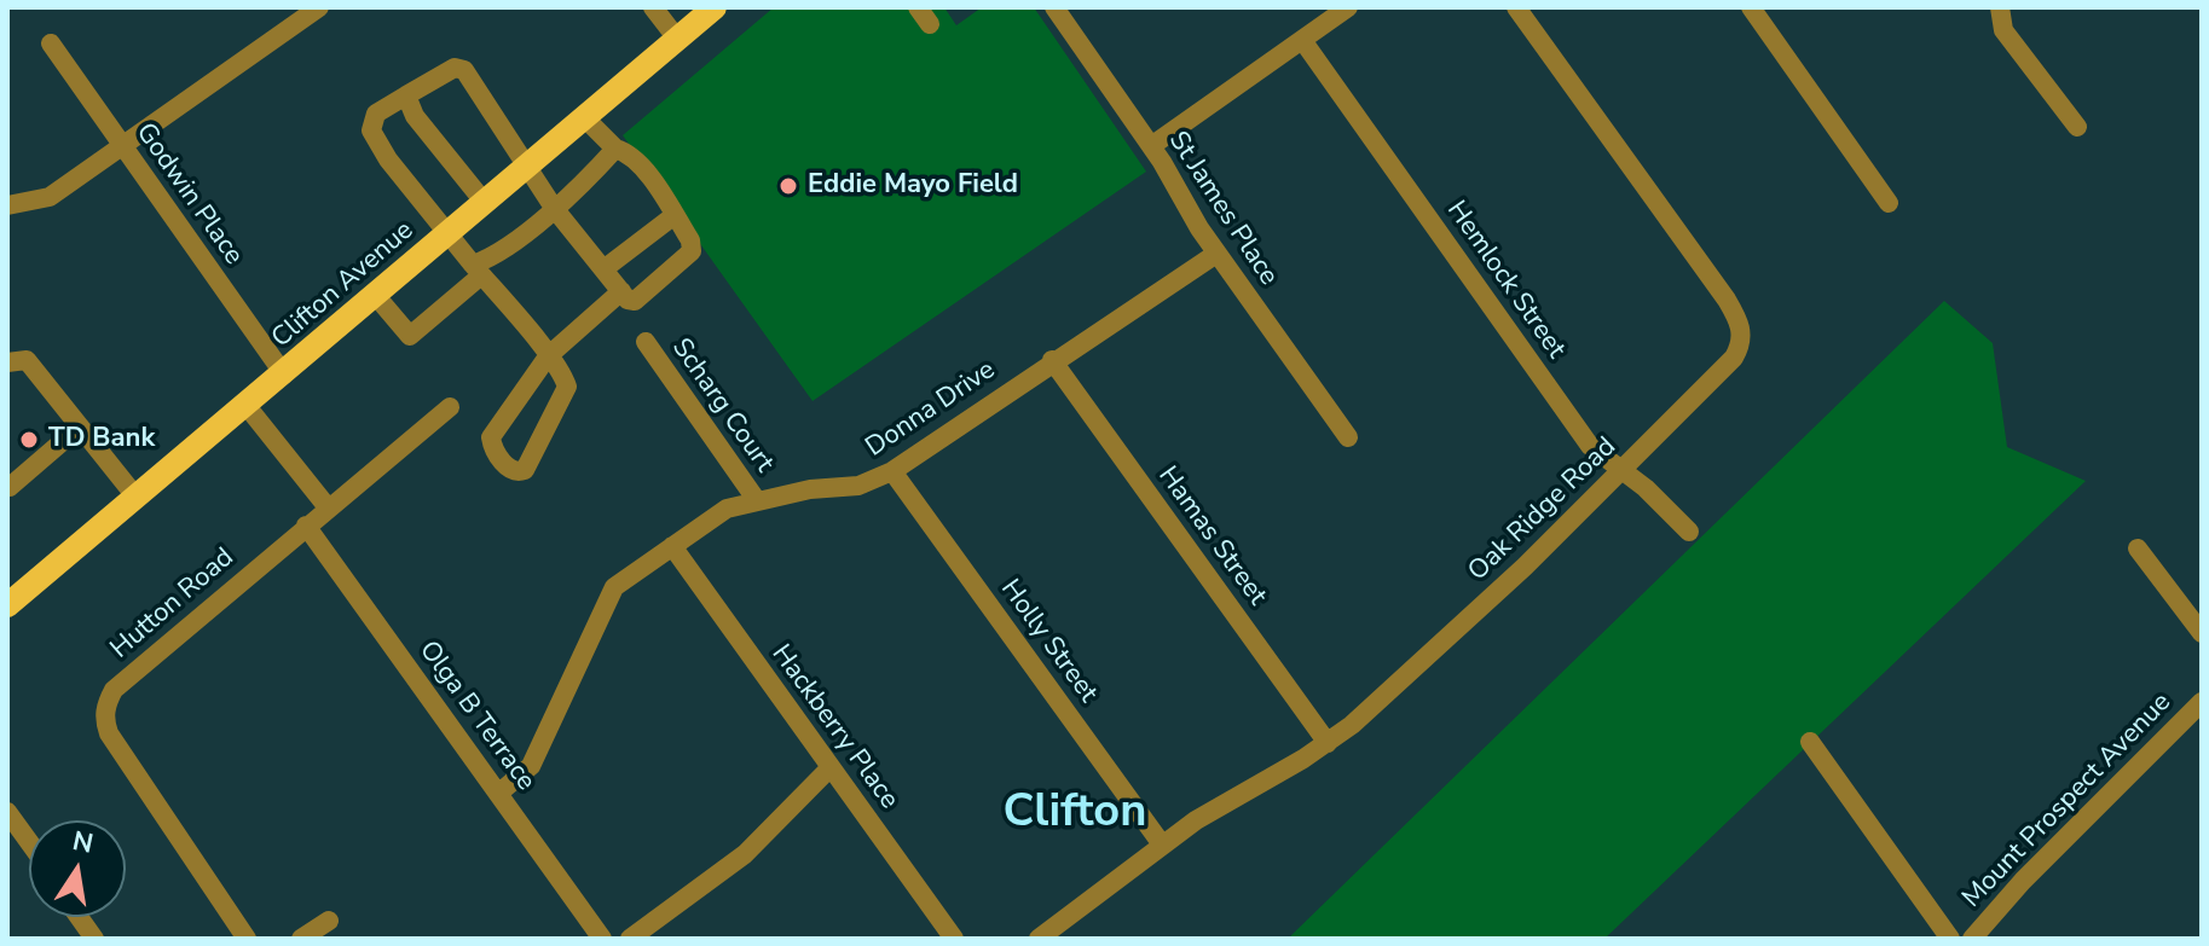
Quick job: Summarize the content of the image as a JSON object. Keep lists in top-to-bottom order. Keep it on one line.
{"streets":{"main road":["Clifton Avenue"],"street":["Godwin Place","St James Place","Hemlock Street","Scharg Court","Donna Drive","Oak Ridge Road","Hamas Street","Hutton Road","Holly Street","Olga B Terrace","Hackberry Place","Mount Prospect Avenue"]},"crossings":[["Godwin Place","Clifton Avenue"],["St James Place","Donna Drive"],["Hemlock Street","Oak Ridge Road"],["Scharg Court","Donna Drive"],["Donna Drive","Hamas Street"],["Donna Drive","Holly Street"],["Donna Drive","Olga B Terrace"],["Donna Drive","Hackberry Place"],["Oak Ridge Road","Hamas Street"],["Oak Ridge Road","Holly Street"],["Hutton Road","Olga B Terrace"]],"districts":["Clifton"],"places":["Eddie Mayo Field","TD Bank"],"north":"top"}
